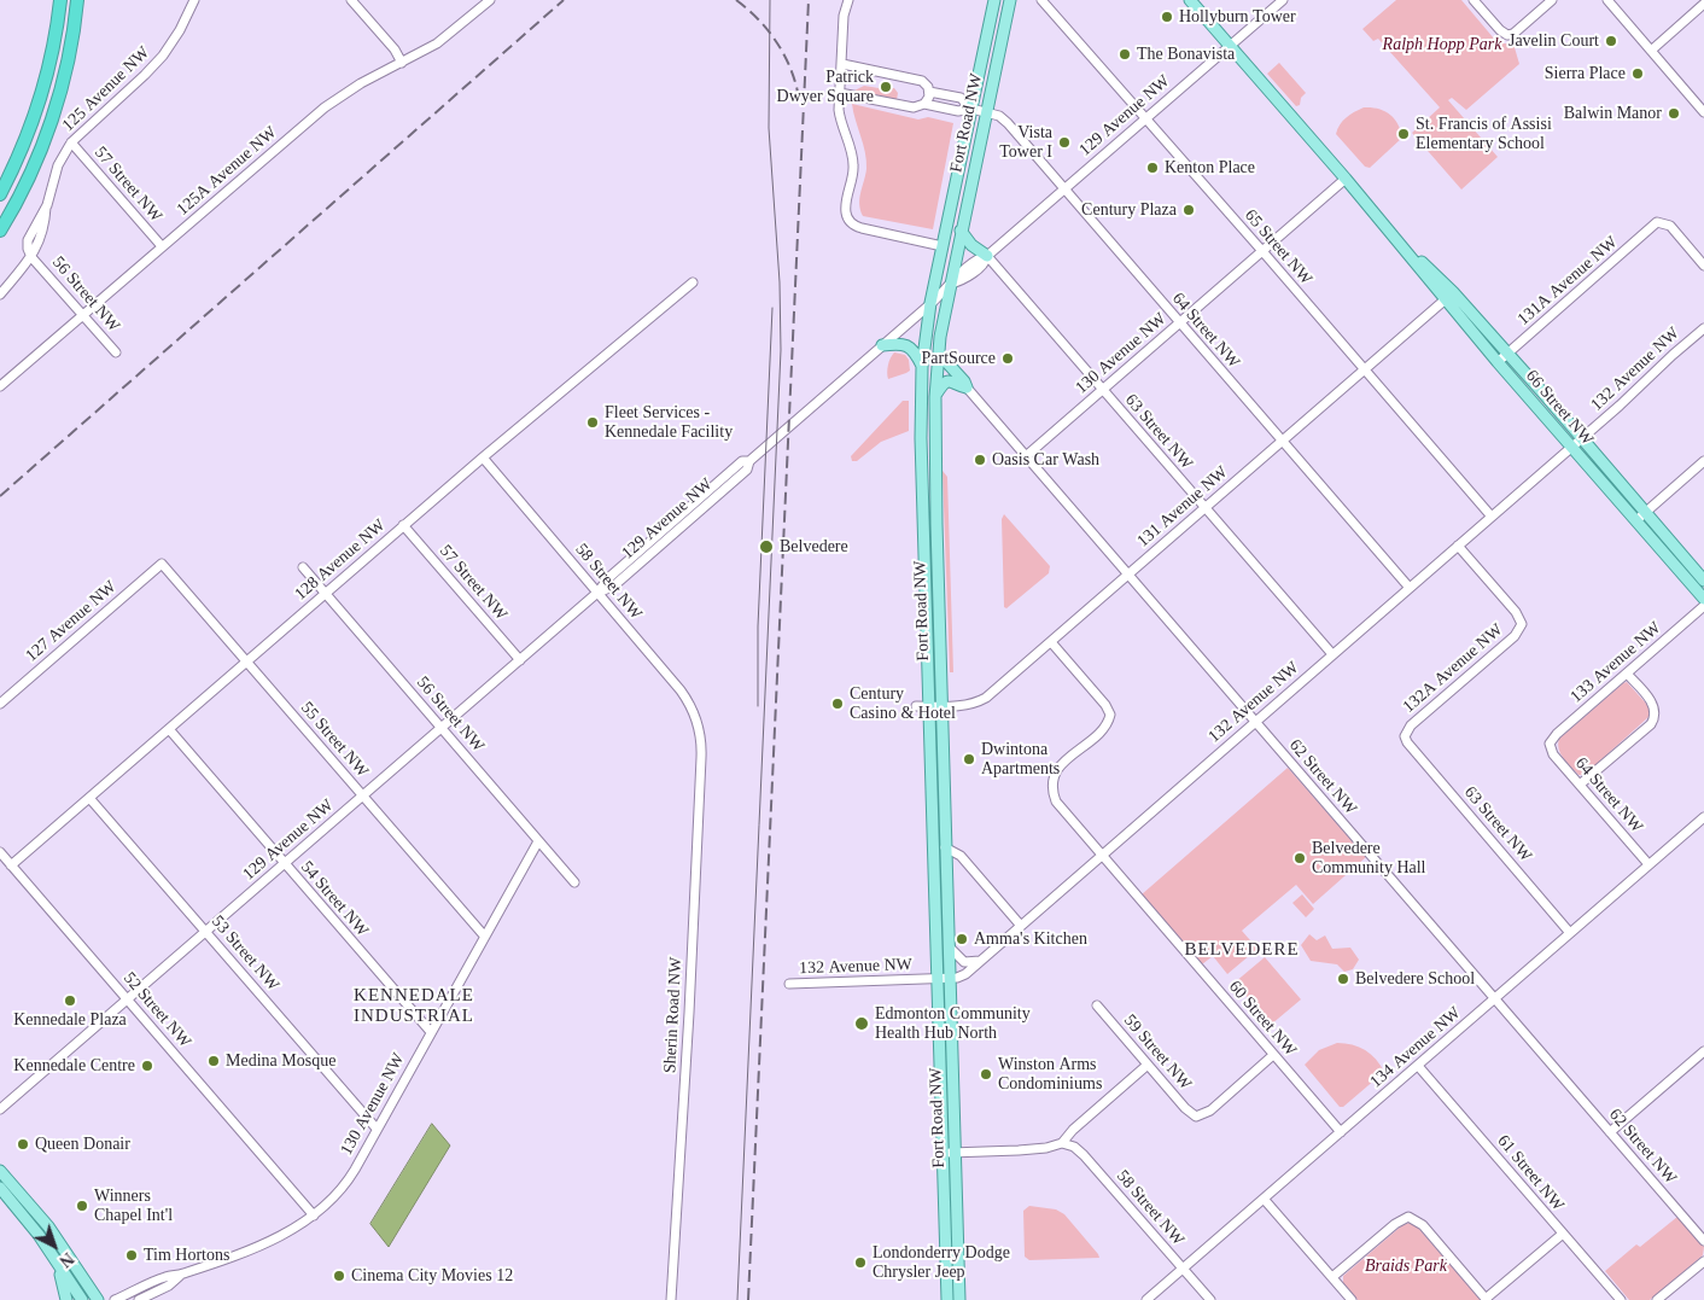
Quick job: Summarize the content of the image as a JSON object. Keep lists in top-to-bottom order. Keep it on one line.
{"streets":{"main road":["Fort Road NW","66 Street NW"],"street":["125 Avenue NW","129 Avenue NW","125A Avenue NW","57 Street NW","65 Street NW","131A Avenue NW","56 Street NW","64 Street NW","130 Avenue NW","132 Avenue NW","63 Street NW","131 Avenue NW","128 Avenue NW","58 Street NW","127 Avenue NW","133 Avenue NW","132A Avenue NW","55 Street NW","62 Street NW","54 Street NW","53 Street NW","52 Street NW","Sherin Road NW","60 Street NW","134 Avenue NW","59 Street NW","61 Street NW"]},"crossings":[["125 Avenue NW","57 Street NW"],["125 Avenue NW","56 Street NW"],["129 Avenue NW","Fort Road NW"],["129 Avenue NW","57 Street NW"],["129 Avenue NW","65 Street NW"],["129 Avenue NW","56 Street NW"],["129 Avenue NW","64 Street NW"],["129 Avenue NW","66 Street NW"],["129 Avenue NW","63 Street NW"],["129 Avenue NW","58 Street NW"],["129 Avenue NW","55 Street NW"],["129 Avenue NW","54 Street NW"],["129 Avenue NW","53 Street NW"],["129 Avenue NW","52 Street NW"],["Fort Road NW","64 Street NW"],["Fort Road NW","132 Avenue NW"],["Fort Road NW","131 Avenue NW"],["125A Avenue NW","57 Street NW"],["125A Avenue NW","56 Street NW"],["57 Street NW","128 Avenue NW"],["65 Street NW","130 Avenue NW"],["65 Street NW","132 Avenue NW"],["65 Street NW","131 Avenue NW"],["131A Avenue NW","66 Street NW"],["56 Street NW","130 Avenue NW"],["56 Street NW","128 Avenue NW"],["64 Street NW","130 Avenue NW"],["64 Street NW","132 Avenue NW"],["64 Street NW","131 Avenue NW"],["64 Street NW","133 Avenue NW"],["64 Street NW","134 Avenue NW"],["130 Avenue NW","66 Street NW"],["130 Avenue NW","63 Street NW"],["130 Avenue NW","55 Street NW"],["130 Avenue NW","62 Street NW"],["130 Avenue NW","54 Street NW"],["130 Avenue NW","53 Street NW"],["130 Avenue NW","52 Street NW"],["132 Avenue NW","66 Street NW"],["132 Avenue NW","63 Street NW"],["132 Avenue NW","132A Avenue NW"],["132 Avenue NW","62 Street NW"],["132 Avenue NW","60 Street NW"],["66 Street NW","131 Avenue NW"],["63 Street NW","131 Avenue NW"],["63 Street NW","132A Avenue NW"],["63 Street NW","134 Avenue NW"],["131 Avenue NW","62 Street NW"],["131 Avenue NW","60 Street NW"],["128 Avenue NW","58 Street NW"],["128 Avenue NW","55 Street NW"],["128 Avenue NW","54 Street NW"],["128 Avenue NW","53 Street NW"],["128 Avenue NW","52 Street NW"],["58 Street NW","Sherin Road NW"],["58 Street NW","134 Avenue NW"],["127 Avenue NW","55 Street NW"],["62 Street NW","134 Avenue NW"],["60 Street NW","134 Avenue NW"],["60 Street NW","59 Street NW"],["134 Avenue NW","61 Street NW"]],"districts":["BELVEDERE","KENNEDALE INDUSTRIAL"],"parks":["Ralph Hopp Park","Braids Park"],"places":["Hollyburn Tower","Javelin Court","The Bonavista","Sierra Place","Patrick Dwyer Square","Balwin Manor","St. Francis of Assisi Elementary School","Vista Tower I","Kenton Place","Century Plaza","PartSource","Fleet Services - Kennedale Facility","Oasis Car Wash","Belvedere","Century Casino & Hotel","Dwintona Apartments","Belvedere Community Hall","Amma's Kitchen","Belvedere School","Kennedale Plaza","Edmonton Community Health Hub North","Medina Mosque","Kennedale Centre","Winston Arms Condominiums","Queen Donair","Winners Chapel Int'l","Tim Hortons","Londonderry Dodge Chrysler Jeep","Cinema City Movies 12"],"north":"bottom right"}
